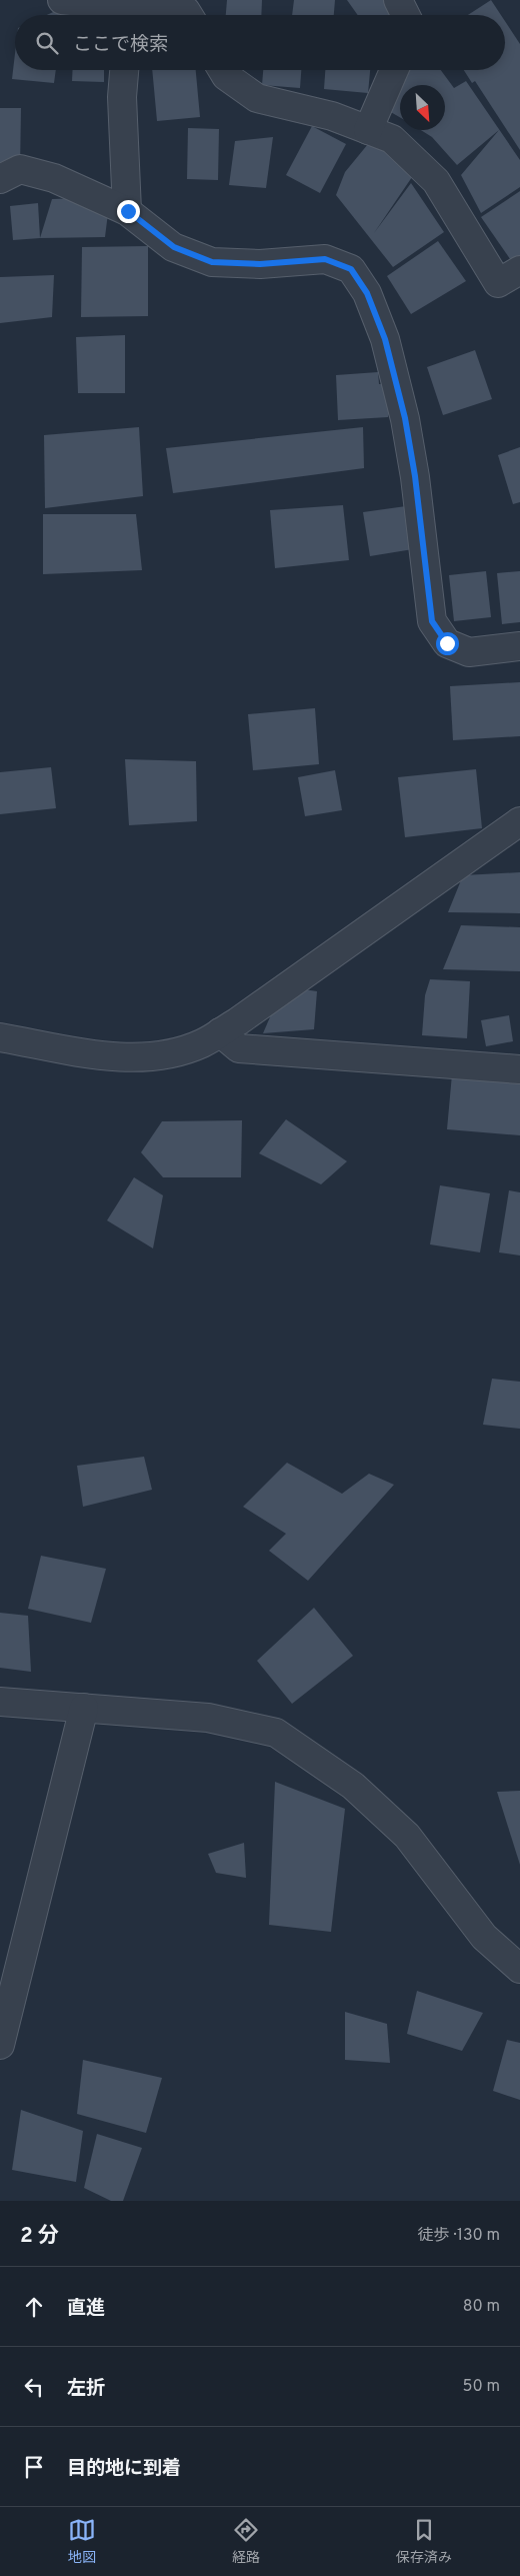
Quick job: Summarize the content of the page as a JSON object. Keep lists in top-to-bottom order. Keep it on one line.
{"north":"bottom right","page":{"search":"ここで検索","heading":["2 分","徒歩 · 130 m"],"list":[["直進","80 m"],["左折","50 m"],"目的地に到着"],"nav":["地図","経路","保存済み"]}}
